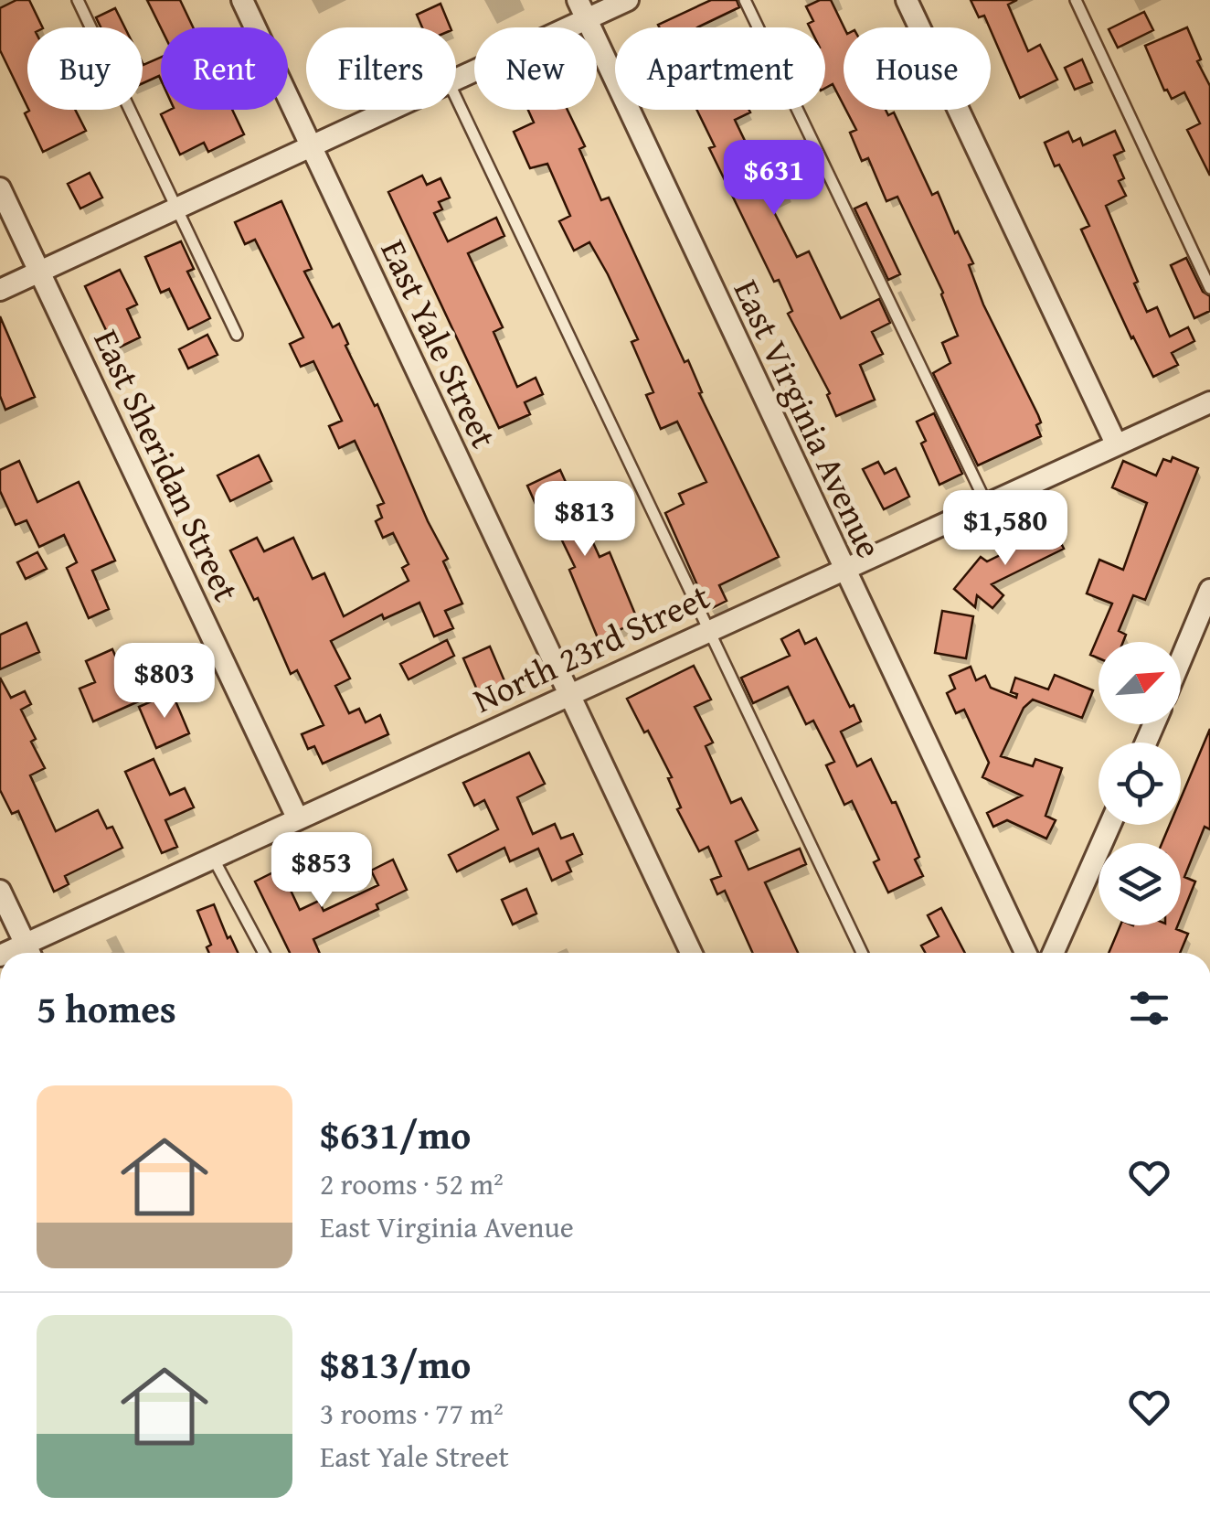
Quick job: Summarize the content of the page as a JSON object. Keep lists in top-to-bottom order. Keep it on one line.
{"streets":{"street":["East Yale Street","East Virginia Avenue","East Sheridan Street","North 23rd Street"]},"crossings":[["East Yale Street","North 23rd Street"],["East Virginia Avenue","North 23rd Street"],["East Sheridan Street","North 23rd Street"]],"north":"top right","page":{"chip":["Buy","Rent","Filters","New","Apartment","House"],"price":["$631","$813","$1,580","$803","$853"],"heading":"5 homes","list":[{"name":"$631/mo","note":"2 rooms · 52 m² · East Virginia Avenue"},{"name":"$813/mo","note":"3 rooms · 77 m² · East Yale Street"}]}}
